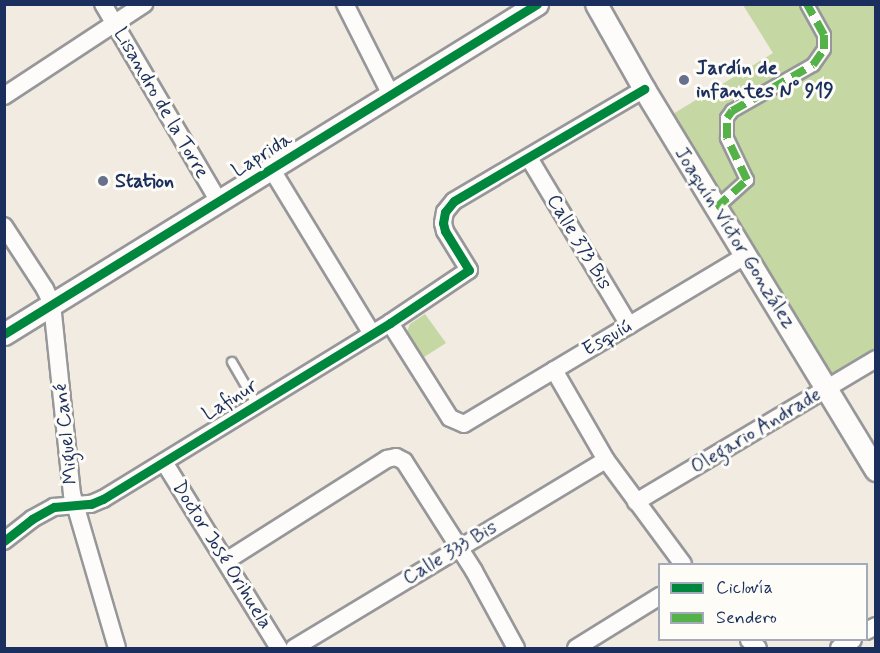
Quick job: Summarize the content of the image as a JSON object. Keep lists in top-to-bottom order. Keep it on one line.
{"streets":{"street":["Lisandro de la Torre","Laprida","Joaquín Víctor González","Calle 373 Bis","Esquiú","Lafinur","Olegario Andrade","Miguel Cané","Calle 333 Bis","Doctor José Orihuela"]},"crossings":[["Lisandro de la Torre","Laprida"],["Laprida","Miguel Cané"],["Joaquín Víctor González","Esquiú"],["Joaquín Víctor González","Olegario Andrade"],["Calle 373 Bis","Esquiú"],["Calle 373 Bis","Lafinur"],["Esquiú","Lafinur"],["Lafinur","Miguel Cané"],["Lafinur","Doctor José Orihuela"]],"places":["Jardín de infantes N° 919","Station"],"legend":["Ciclovía","Sendero"]}
